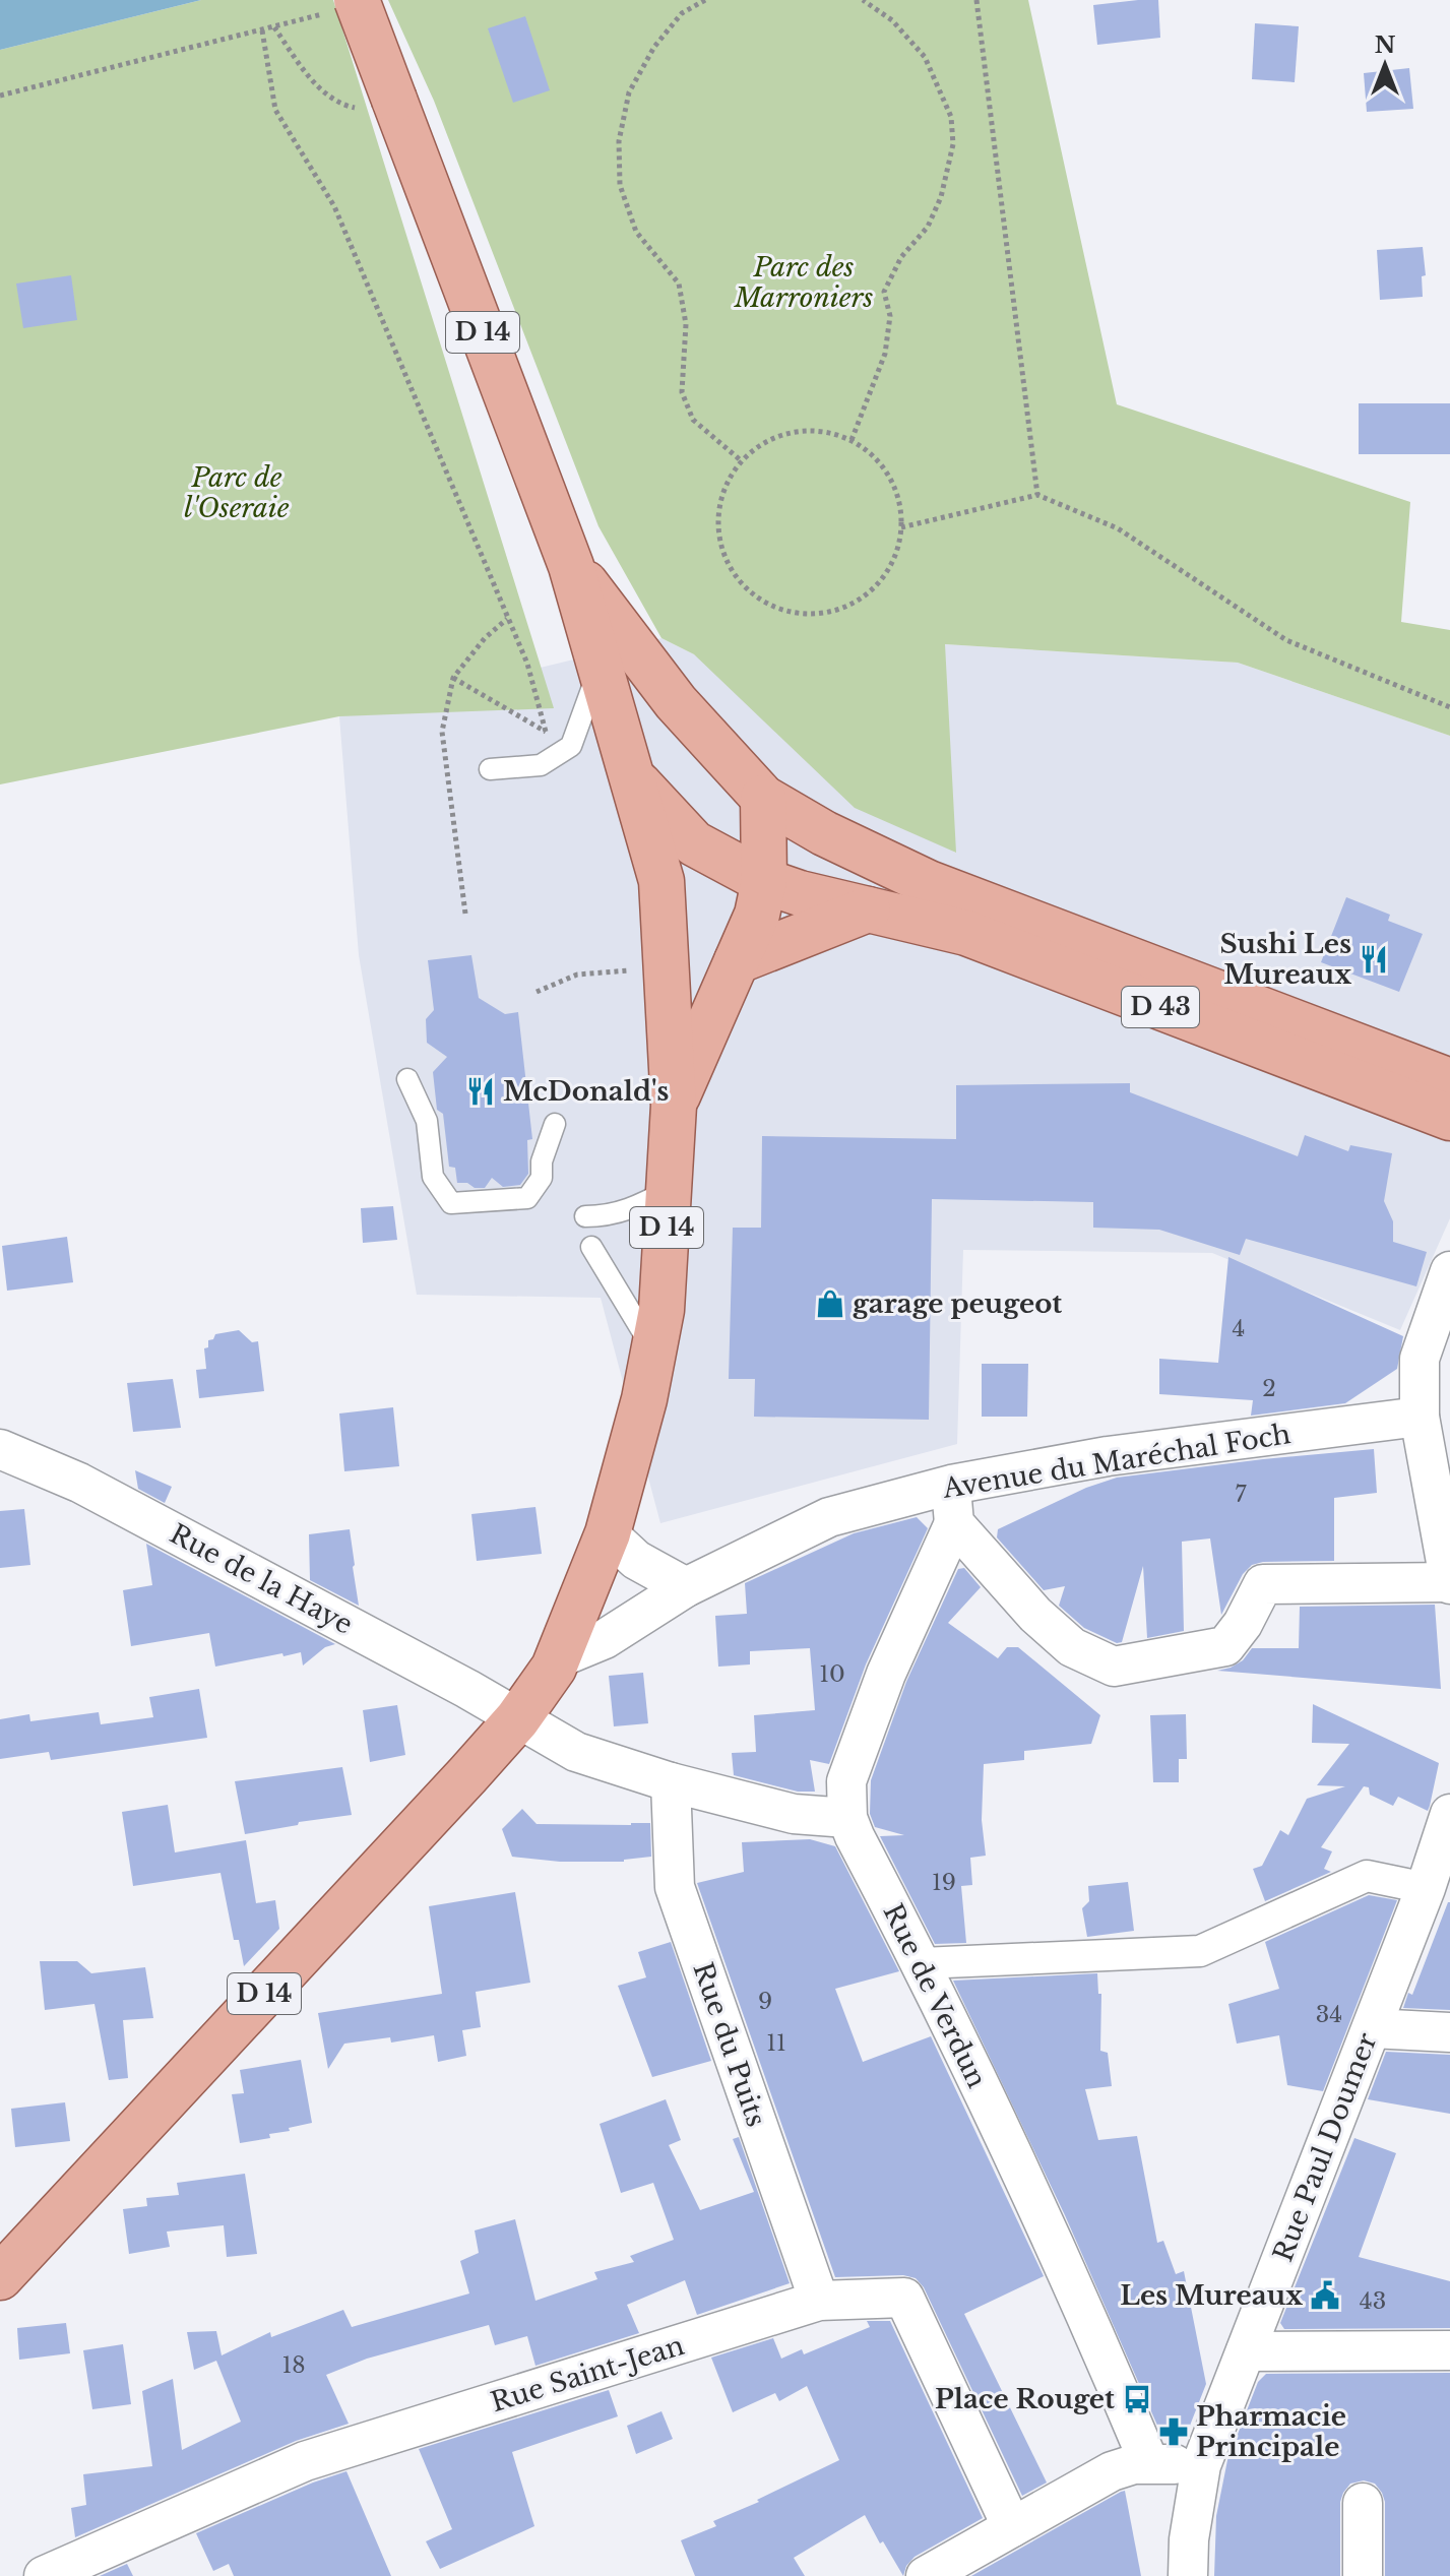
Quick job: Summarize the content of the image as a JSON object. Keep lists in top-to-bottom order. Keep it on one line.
{"streets":{"main road":["D 14","D 43"],"street":["Avenue du Maréchal Foch","Rue de la Haye","Rue de Verdun","Rue du Puits","Rue Paul Doumer","Rue Saint-Jean"]},"crossings":[["D 14","D 43"],["D 14","Avenue du Maréchal Foch"],["D 14","Rue de la Haye"],["Rue de la Haye","Rue de Verdun"],["Rue de la Haye","Rue du Puits"],["Rue du Puits","Rue Saint-Jean"]],"parks":["Parc des Marroniers","Parc de l'Oseraie"],"places":{"restaurant":["Sushi Les Mureaux","McDonald's"],"shop":["garage peugeot"],"public building":["Les Mureaux"],"bus stop":["Place Rouget"],"pharmacy":["Pharmacie Principale"]},"house_numbers":["4","2","7","10","19","9","34","11","43","18"],"north":"top"}
